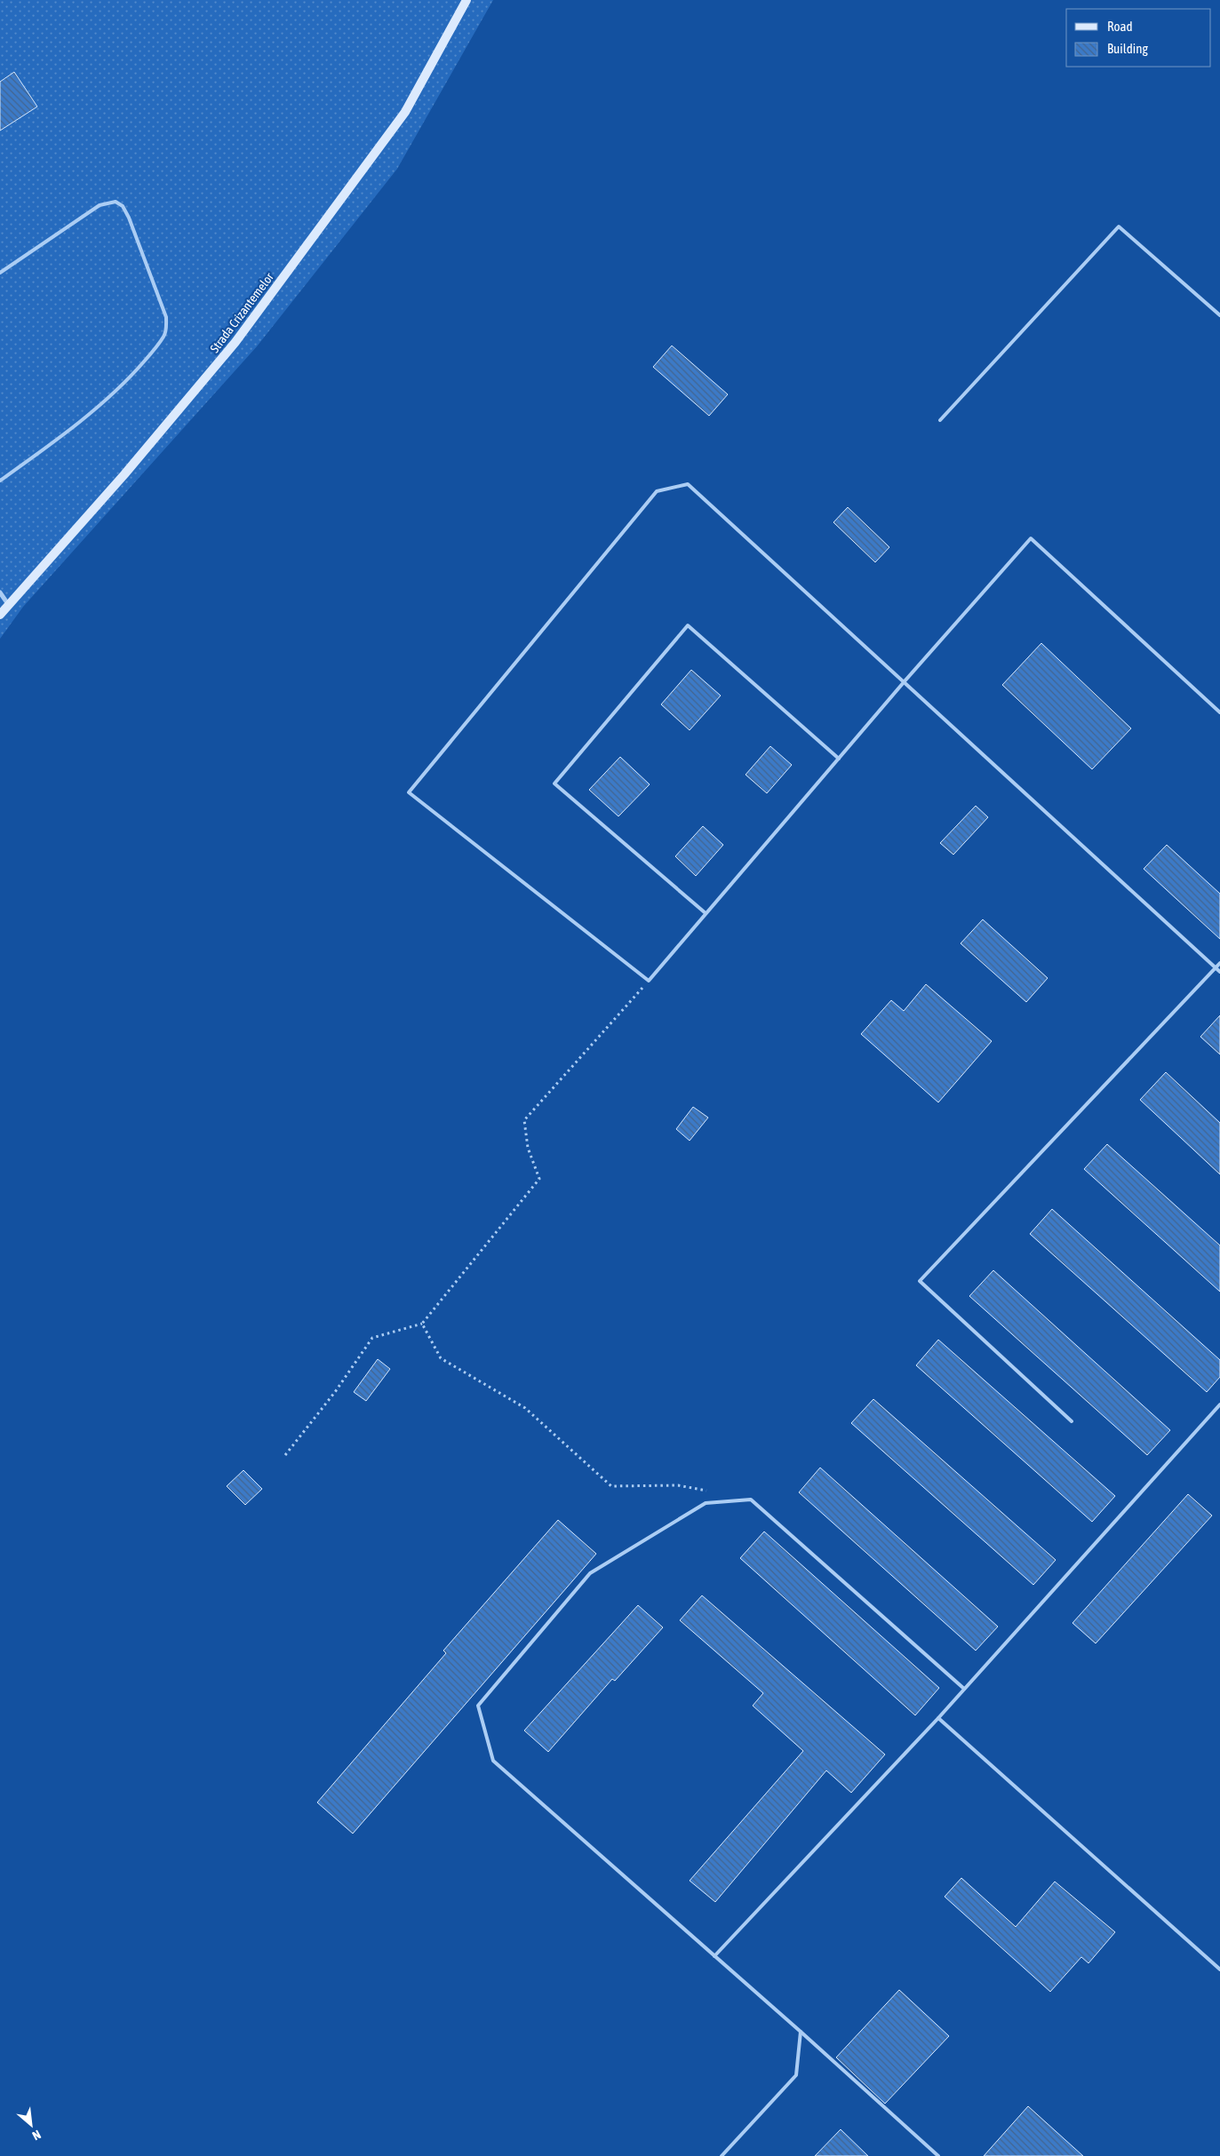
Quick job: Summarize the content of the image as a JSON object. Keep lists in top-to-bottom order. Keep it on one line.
{"streets":{"street":["Strada Crizantemelor"]},"legend":["Road","Building"],"north":"bottom right"}
